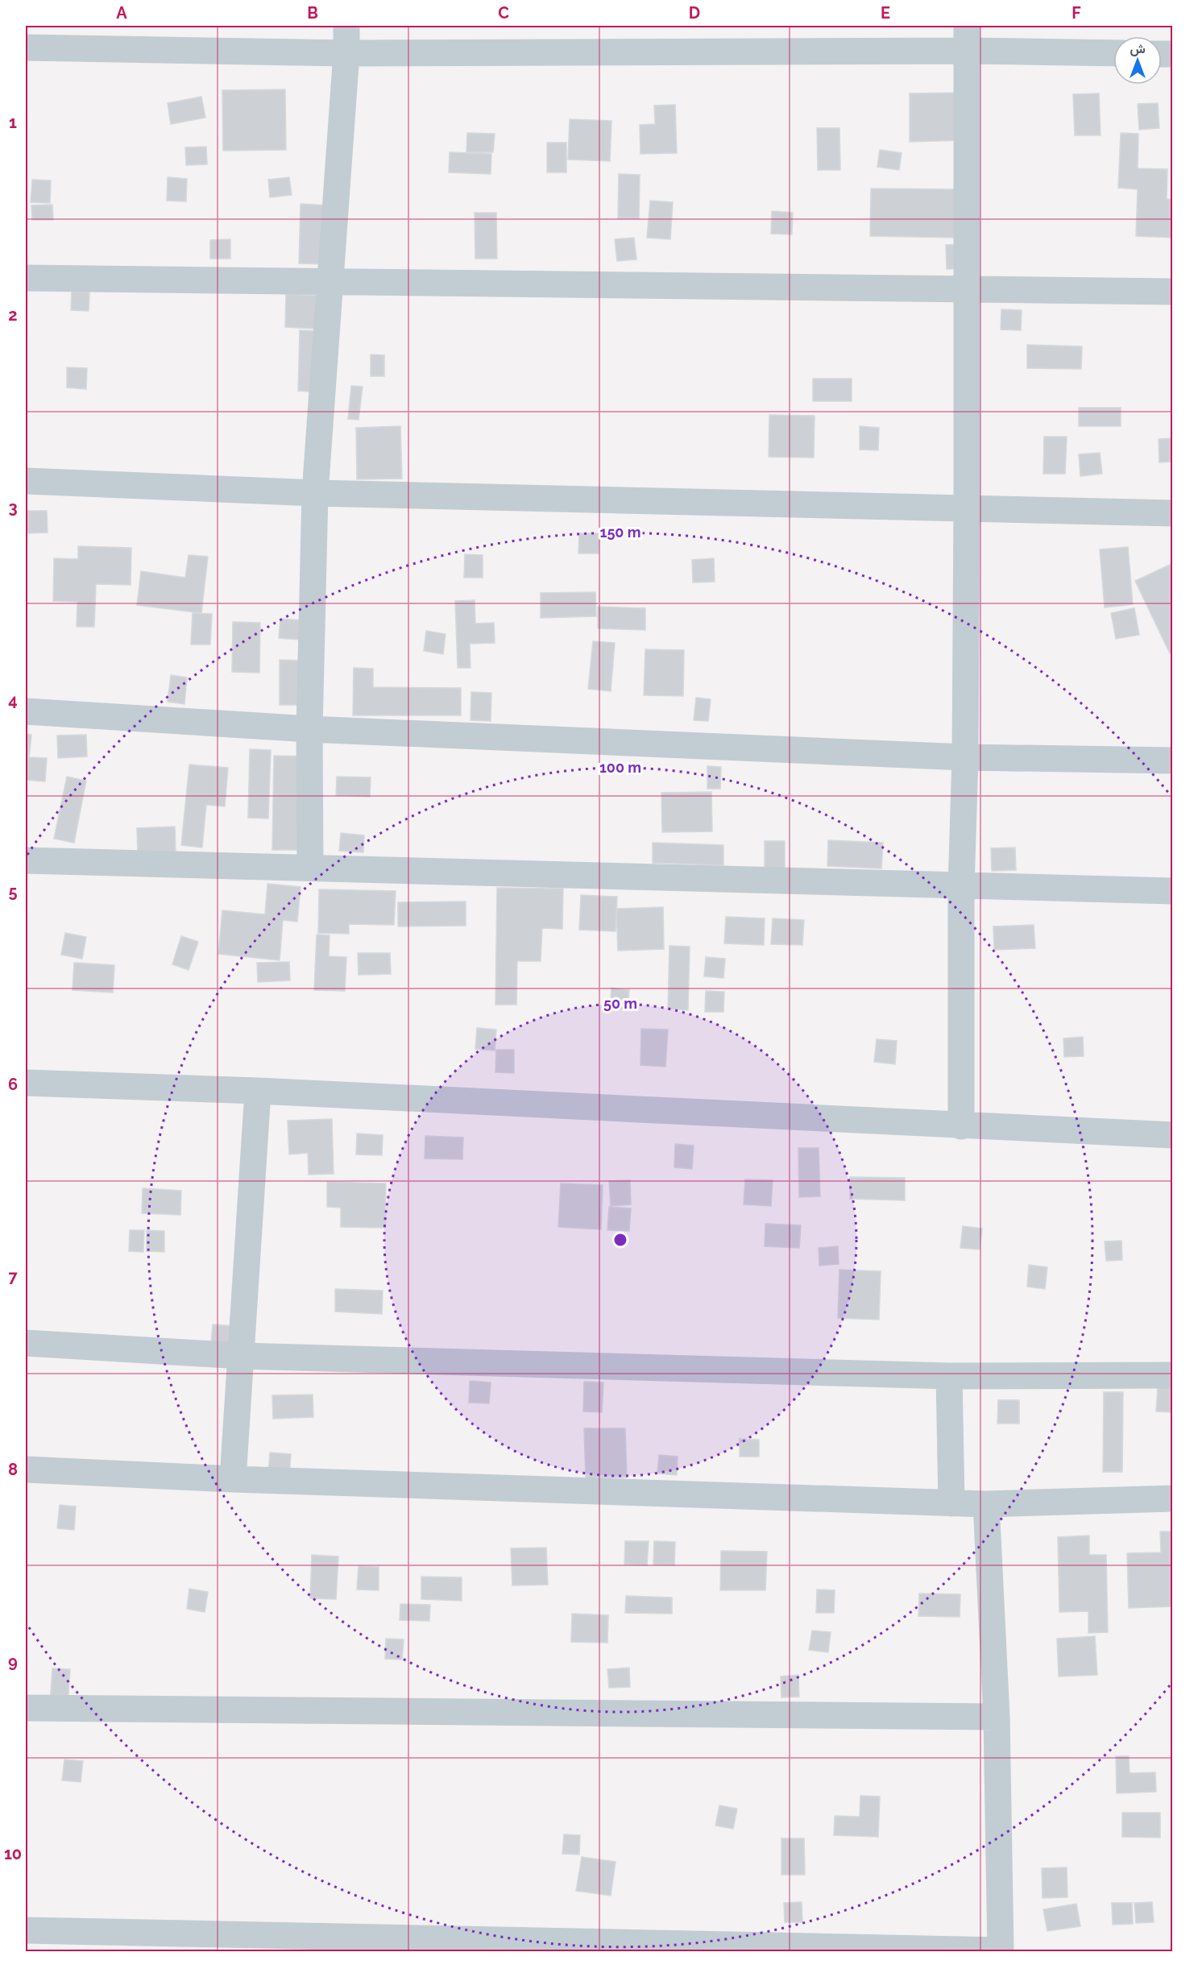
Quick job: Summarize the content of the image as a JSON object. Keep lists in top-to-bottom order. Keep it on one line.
{"north":"top","grid":{"columns":["A","B","C","D","E","F"],"rows":["1","2","3","4","5","6","7","8","9","10"]},"rings":["150 m","100 m","50 m"]}
